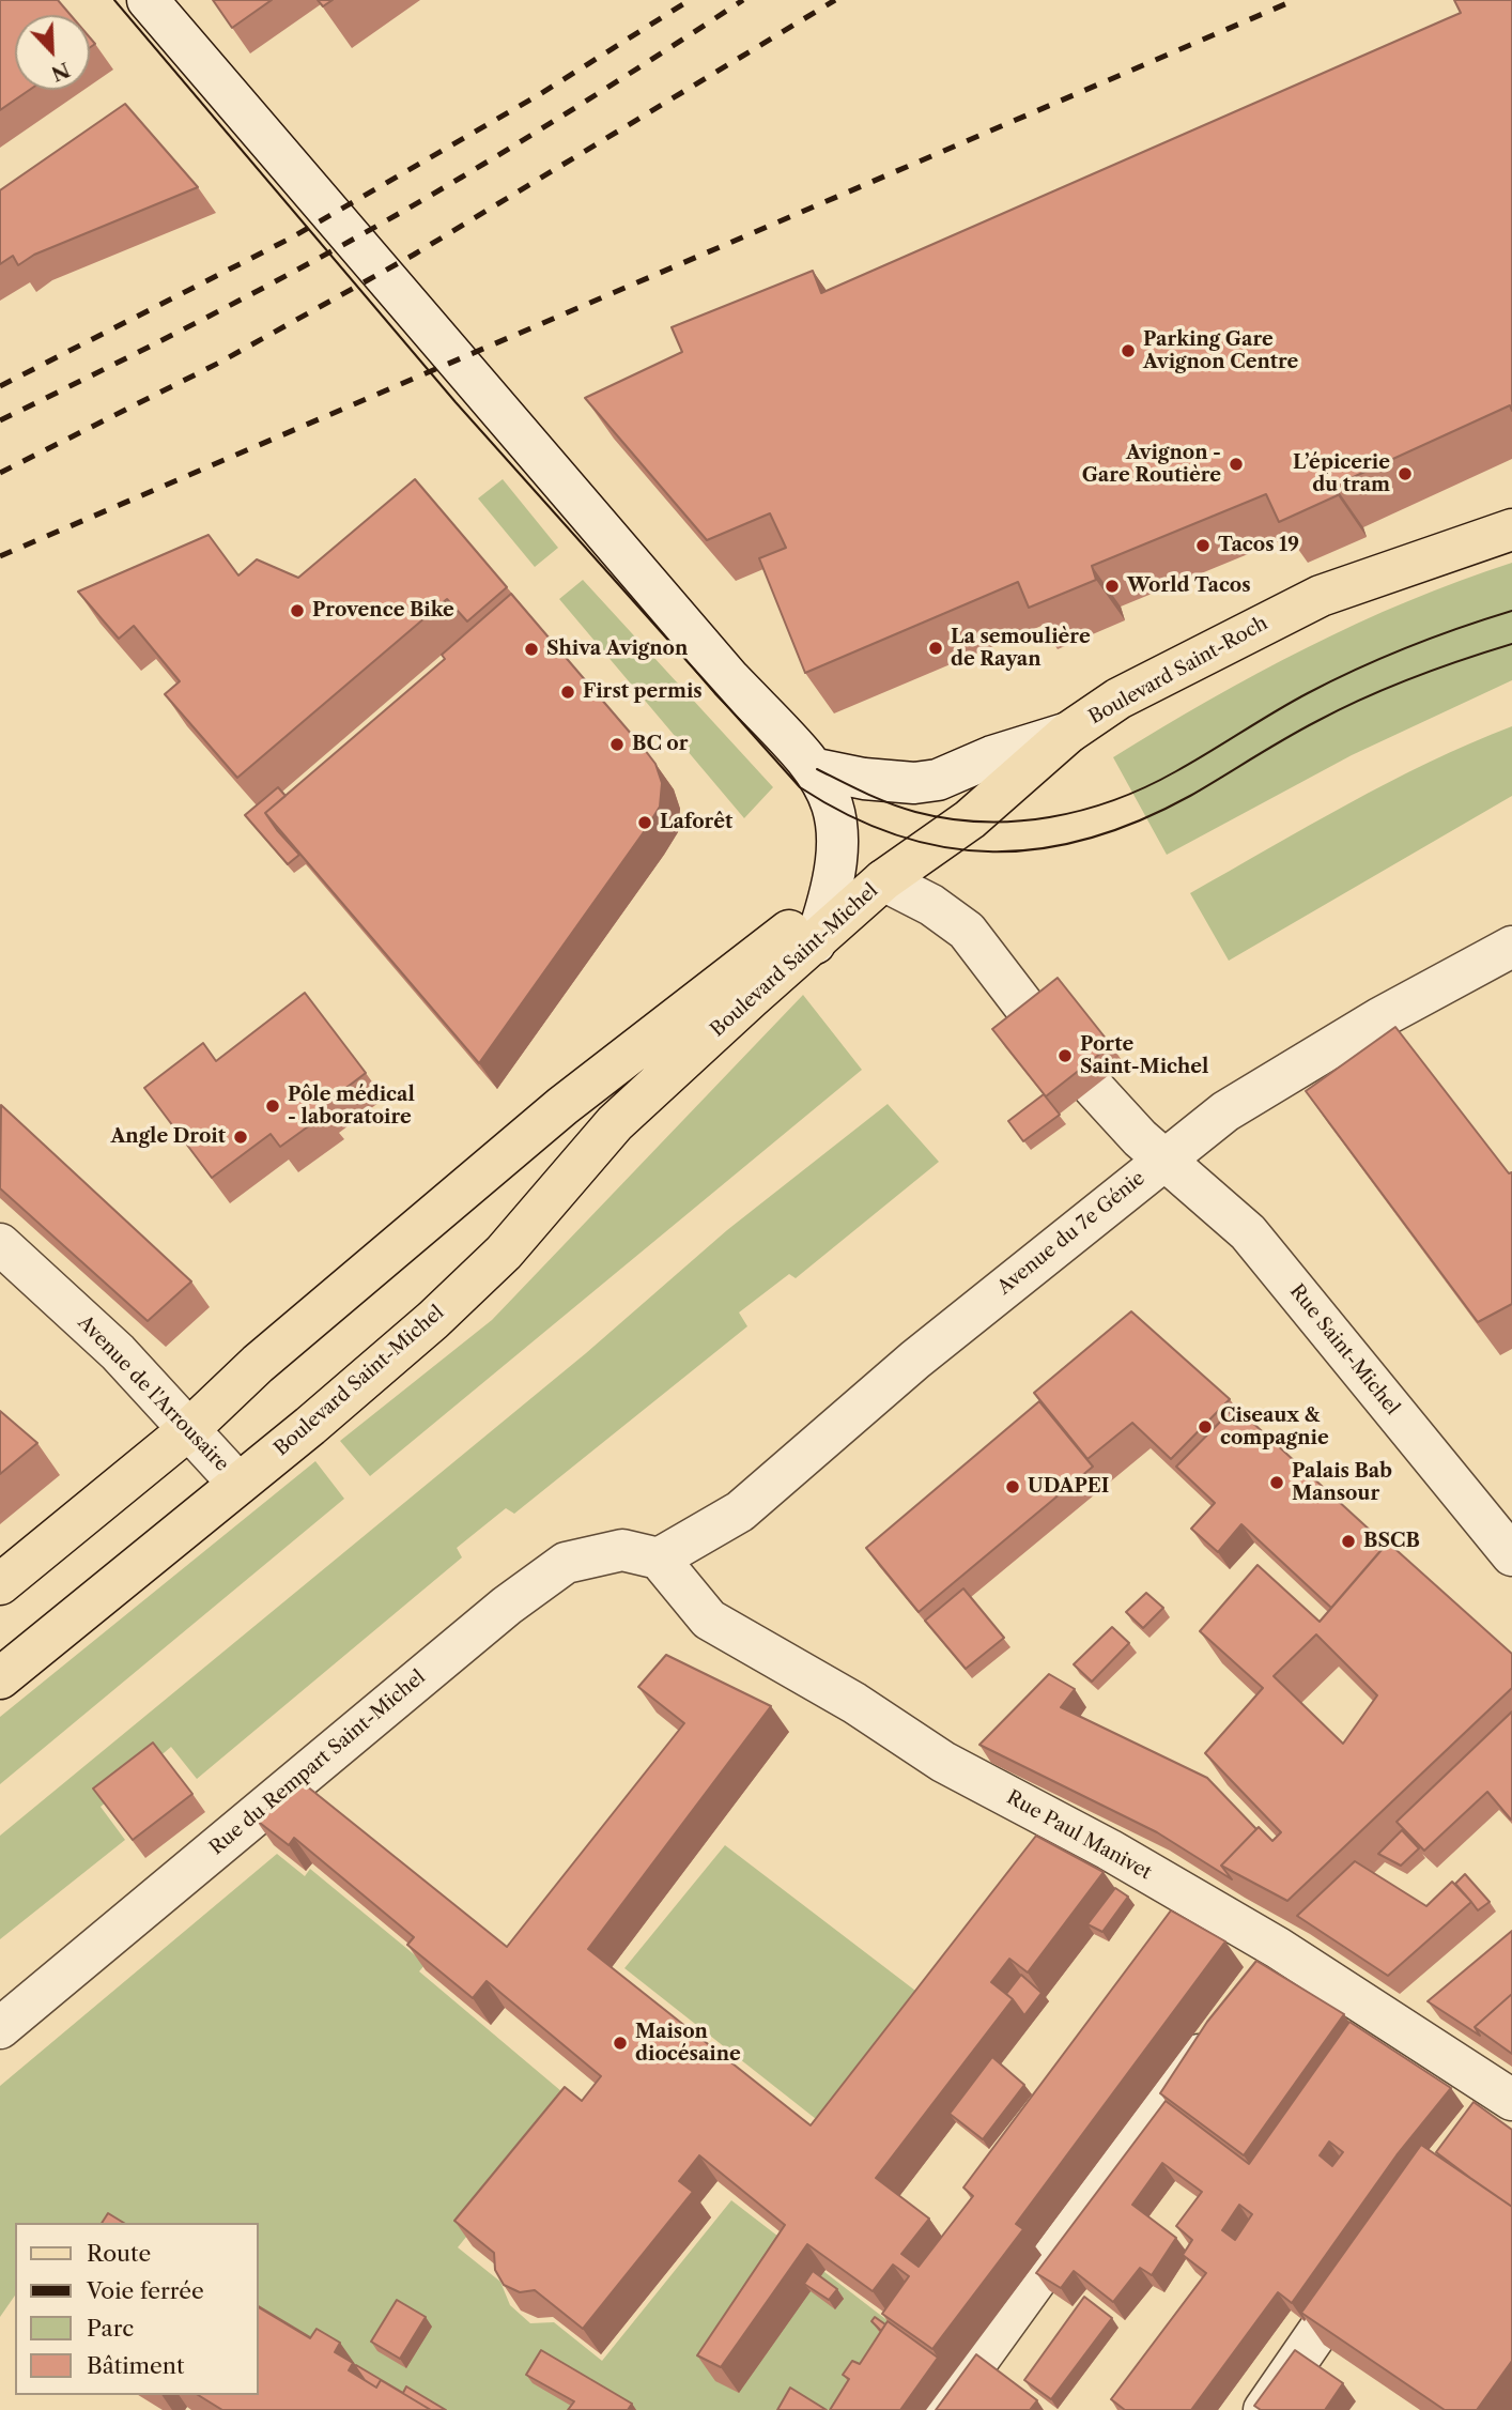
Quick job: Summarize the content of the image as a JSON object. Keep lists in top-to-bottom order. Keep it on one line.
{"streets":{"main road":["Boulevard Saint-Roch","Boulevard Saint-Michel"],"street":["Avenue du 7e Génie","Rue Saint-Michel","Avenue de l'Arrousaire","Rue du Rempart Saint-Michel","Rue Paul Manivet"]},"crossings":[["Boulevard Saint-Roch","Boulevard Saint-Michel"],["Boulevard Saint-Michel","Avenue de l'Arrousaire"],["Avenue du 7e Génie","Rue Saint-Michel"],["Avenue du 7e Génie","Rue du Rempart Saint-Michel"],["Avenue du 7e Génie","Rue Paul Manivet"],["Rue du Rempart Saint-Michel","Rue Paul Manivet"]],"places":["Parking Gare Avignon Centre","Avignon - Gare Routière","L’épicerie du tram","Tacos 19","World Tacos","Provence Bike","La semoulière de Rayan","Shiva Avignon","First permis","BC or","Laforêt","Porte Saint-Michel","Pôle médical - laboratoire","Angle Droit","Ciseaux & compagnie","Palais Bab Mansour","UDAPEI","BSCB","Maison diocésaine"],"legend":["Route","Voie ferrée","Parc","Bâtiment"],"north":"bottom right"}
